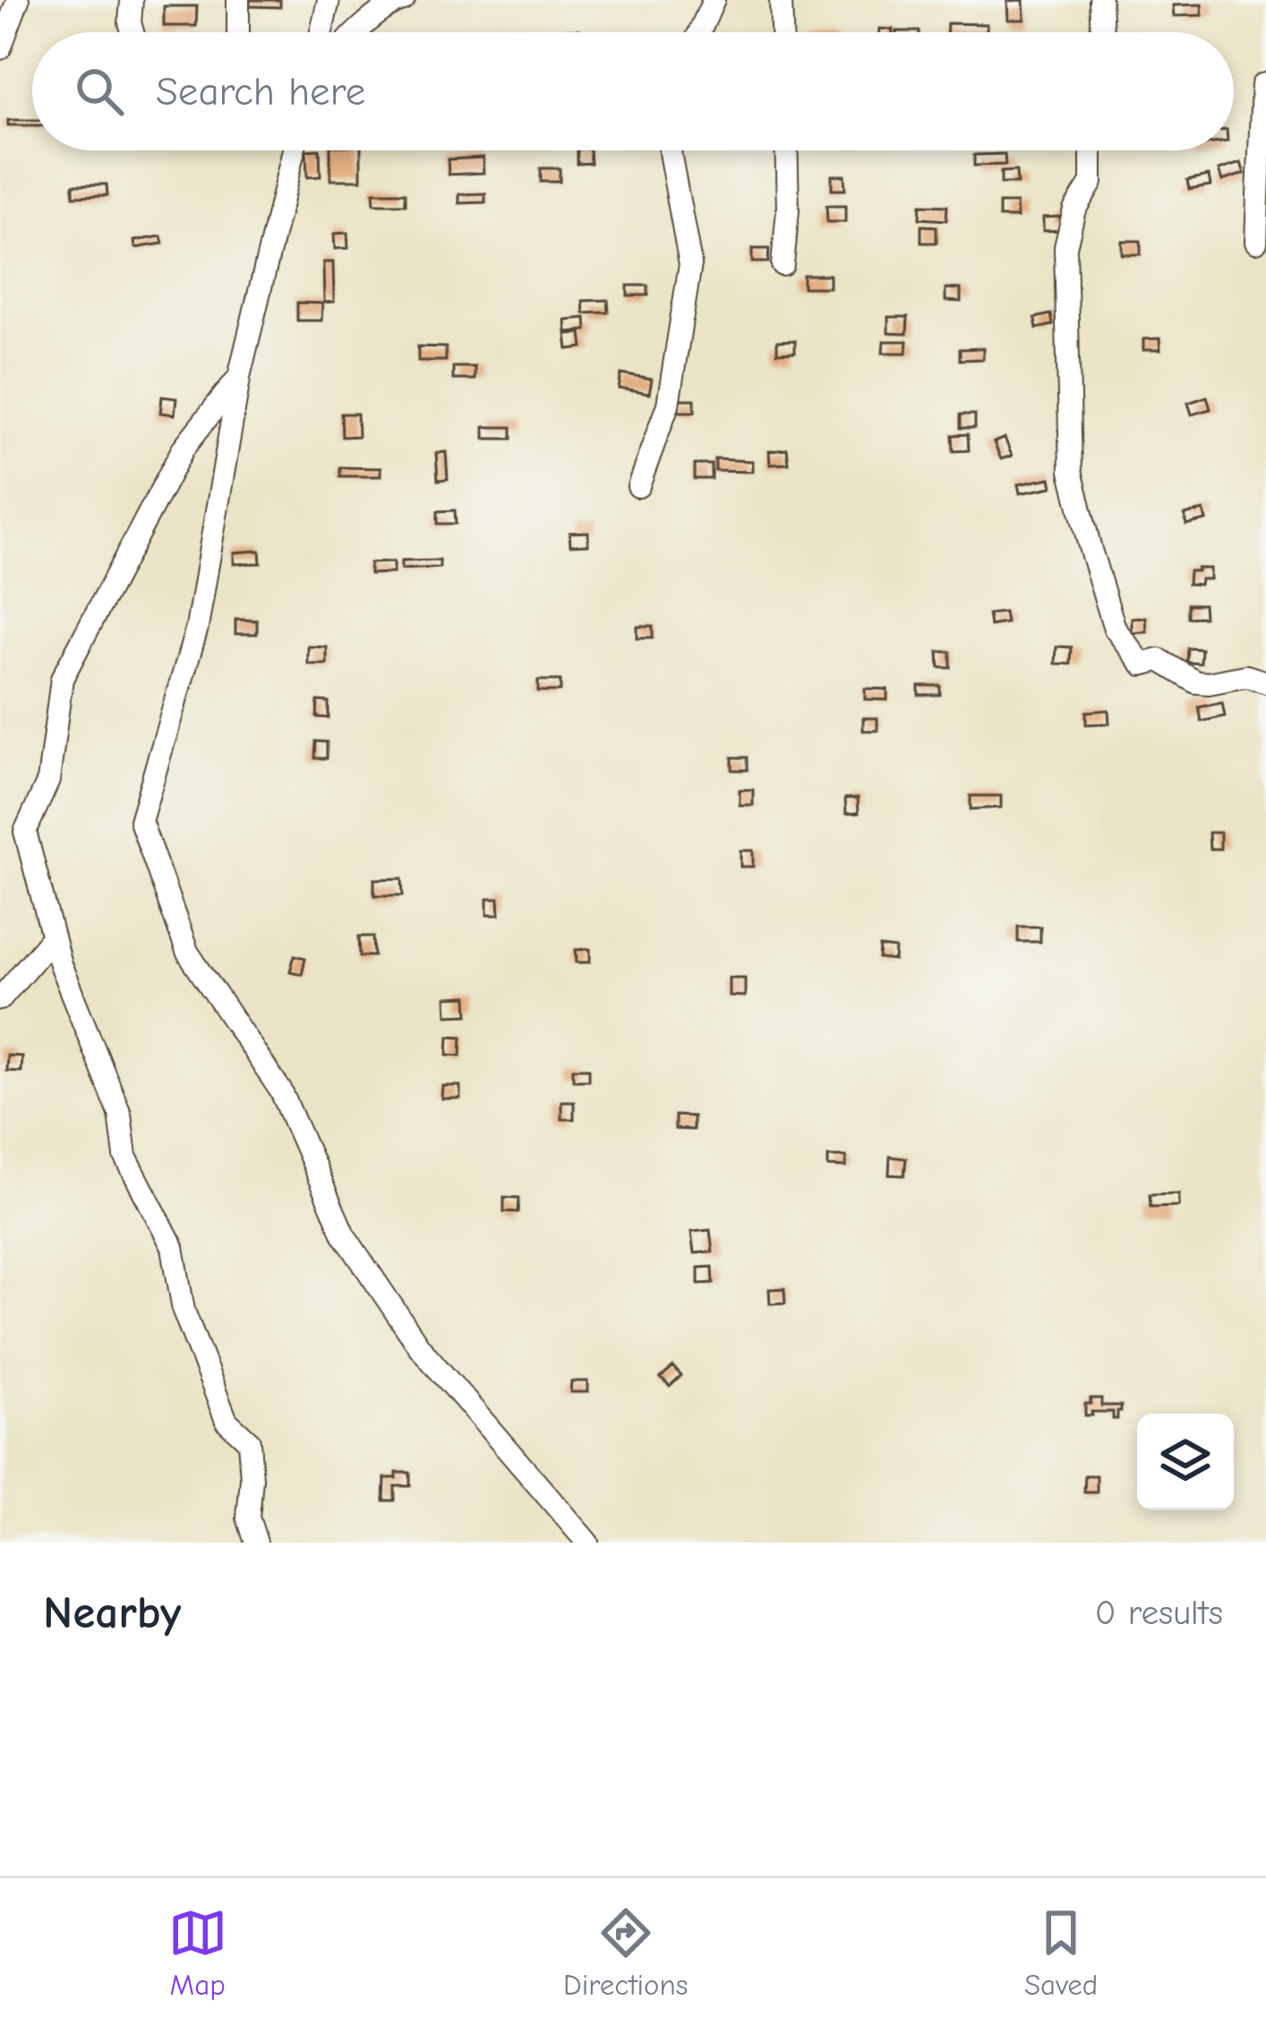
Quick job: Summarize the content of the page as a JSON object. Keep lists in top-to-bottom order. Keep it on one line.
{"page":{"search":"Search here","heading":["Nearby","0 results"],"nav":["Map","Directions","Saved"]}}
